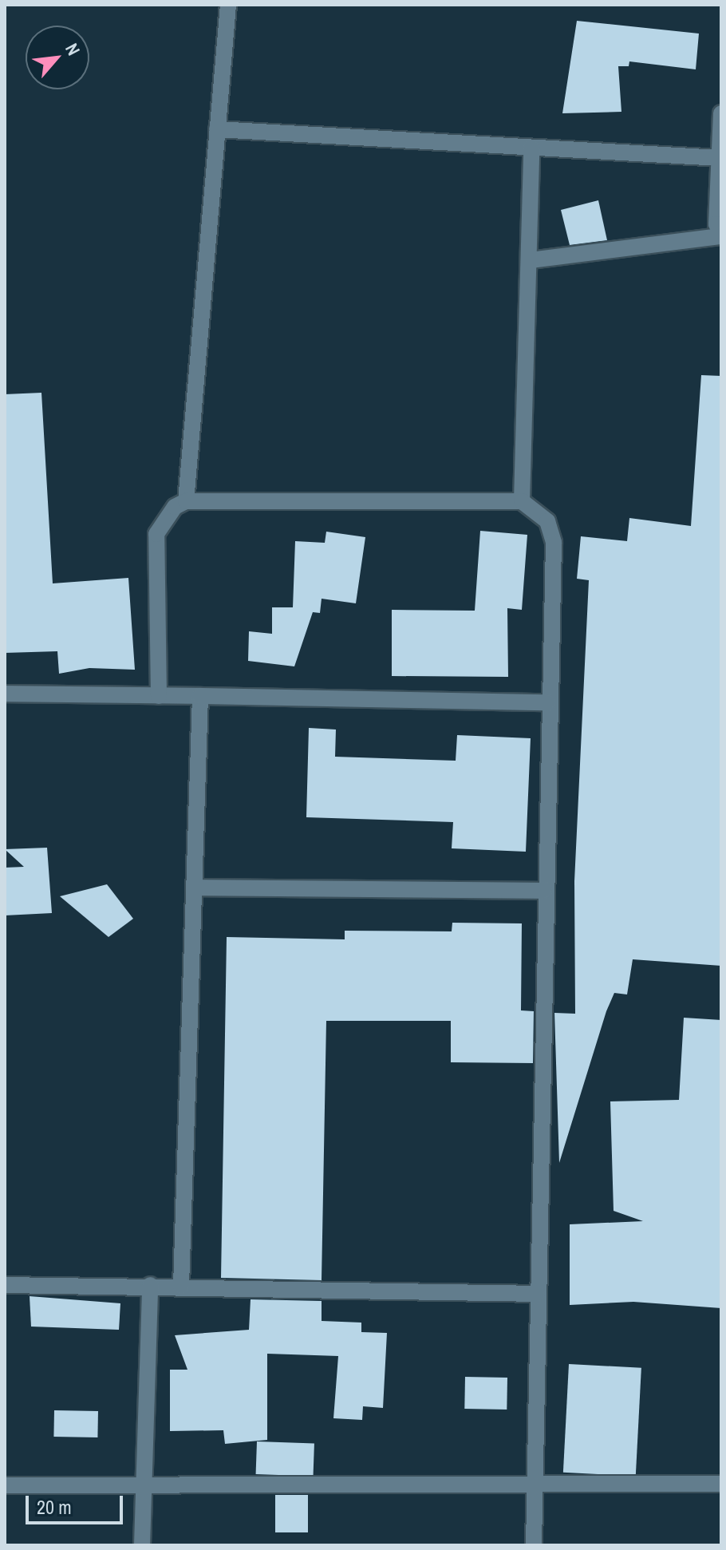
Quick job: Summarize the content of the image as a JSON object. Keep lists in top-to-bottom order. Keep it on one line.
{"scale_bar":"20 m","north":"top right"}
